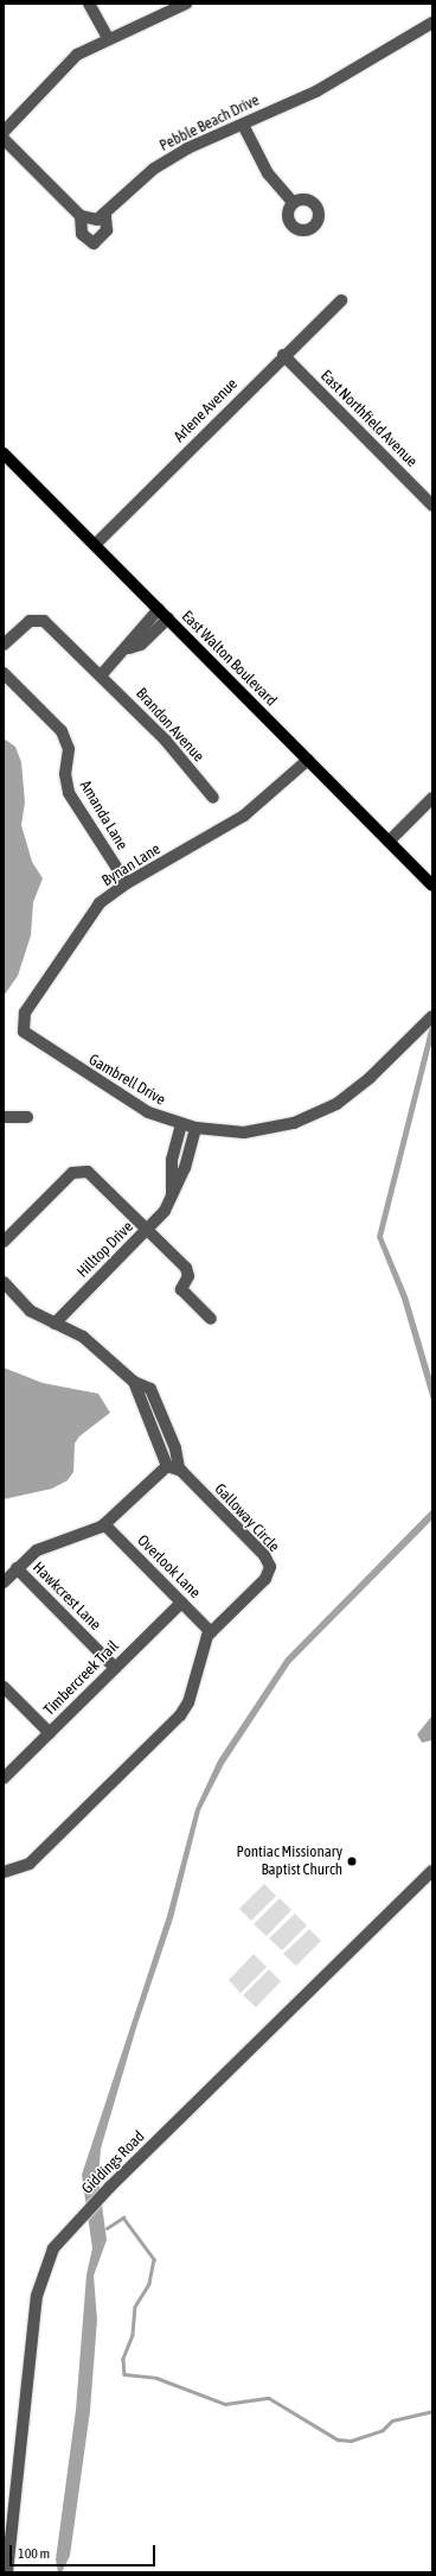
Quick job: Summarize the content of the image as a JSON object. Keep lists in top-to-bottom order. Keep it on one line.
{"streets":{"main road":["East Walton Boulevard"],"street":["Pebble Beach Drive","Arlene Avenue","East Northfield Avenue","Brandon Avenue","Amanda Lane","Bynan Lane","Gambrell Drive","Hilltop Drive","Galloway Circle","Overlook Lane","Hawkcrest Lane","Timbercreek Trail","Giddings Road"]},"crossings":[["Arlene Avenue","East Northfield Avenue"],["Arlene Avenue","East Walton Boulevard"],["East Walton Boulevard","Bynan Lane"],["Amanda Lane","Bynan Lane"],["Bynan Lane","Gambrell Drive"],["Gambrell Drive","Hilltop Drive"],["Galloway Circle","Overlook Lane"],["Overlook Lane","Timbercreek Trail"],["Hawkcrest Lane","Timbercreek Trail"]],"places":["Pontiac Missionary Baptist Church"],"scale_bar":"100 m"}
